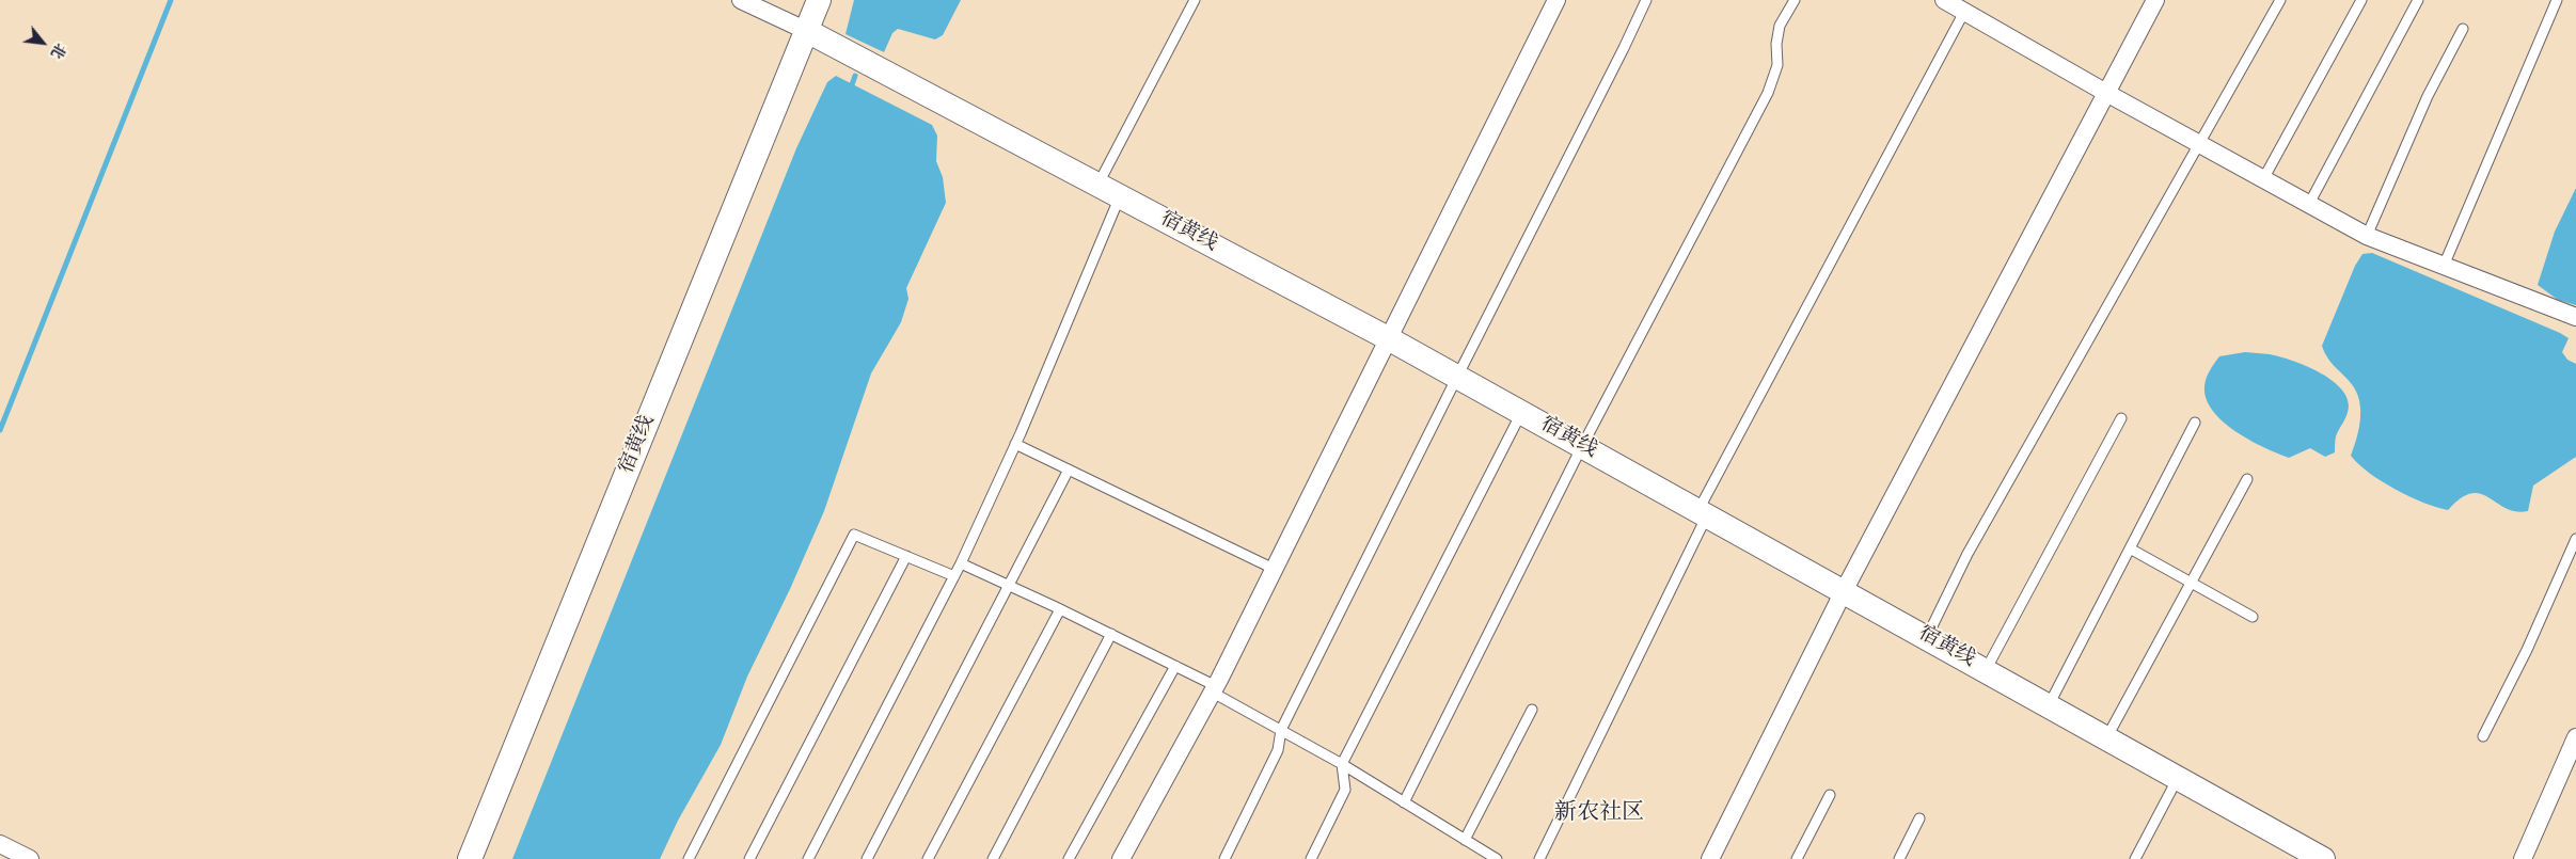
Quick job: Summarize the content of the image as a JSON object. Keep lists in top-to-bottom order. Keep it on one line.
{"streets":{"main road":["宿黄线"]},"districts":["新农社区"],"north":"bottom right"}
